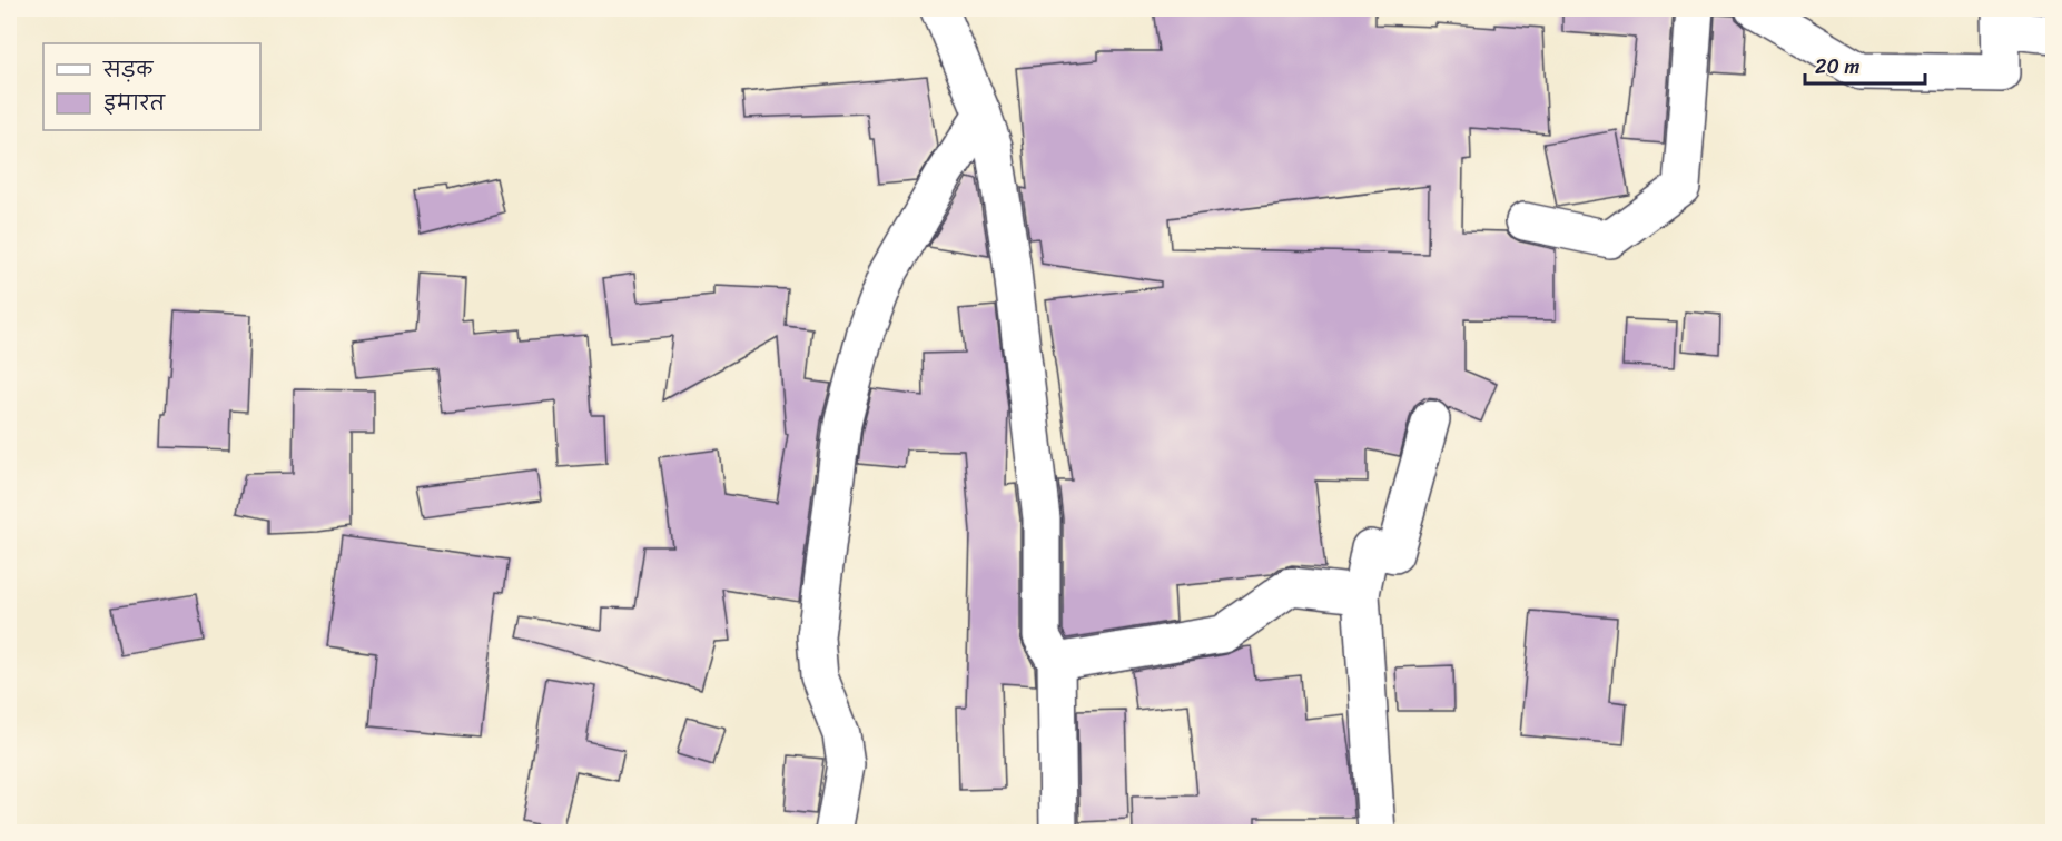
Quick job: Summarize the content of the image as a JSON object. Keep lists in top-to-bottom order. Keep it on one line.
{"legend":["सड़क","इमारत"],"scale_bar":"20 m"}
